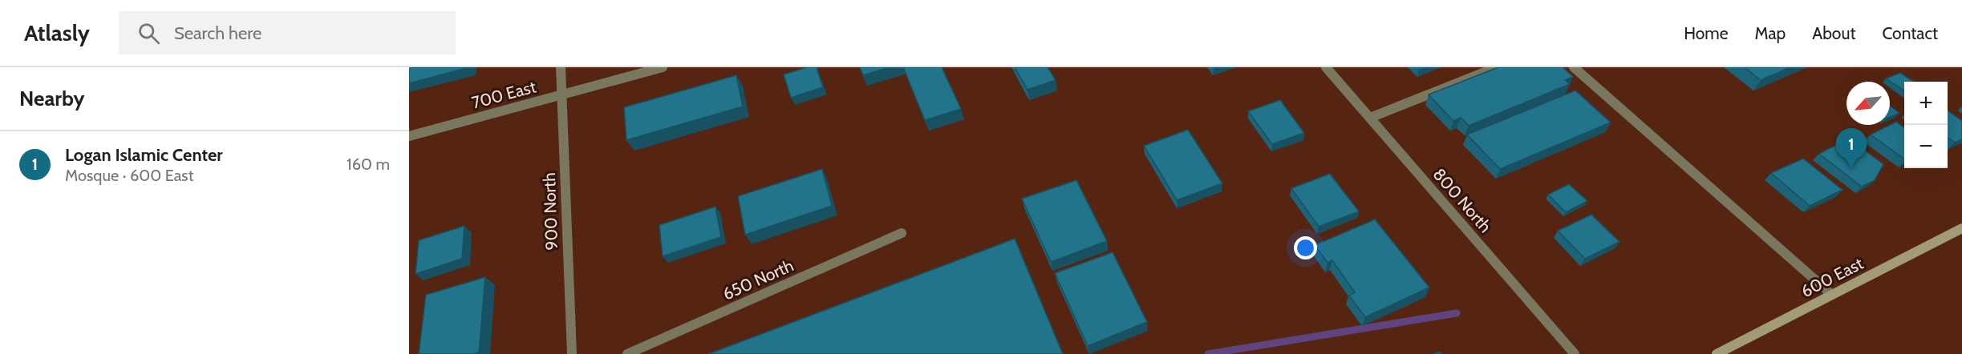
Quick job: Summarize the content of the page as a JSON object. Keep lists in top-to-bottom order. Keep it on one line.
{"streets":{"street":["700 East","800 North","900 North","600 East","650 North"]},"crossings":[["700 East","900 North"]],"north":"bottom left","page":{"header":"Atlasly","search":"Search here","nav":["Home","Map","About","Contact"],"heading":"Nearby","map_buttons":["+","−"],"pins":"1","list":[{"mark":"1","name":"Logan Islamic Center","note":"Mosque · 600 East","value":"160 m"}]}}
